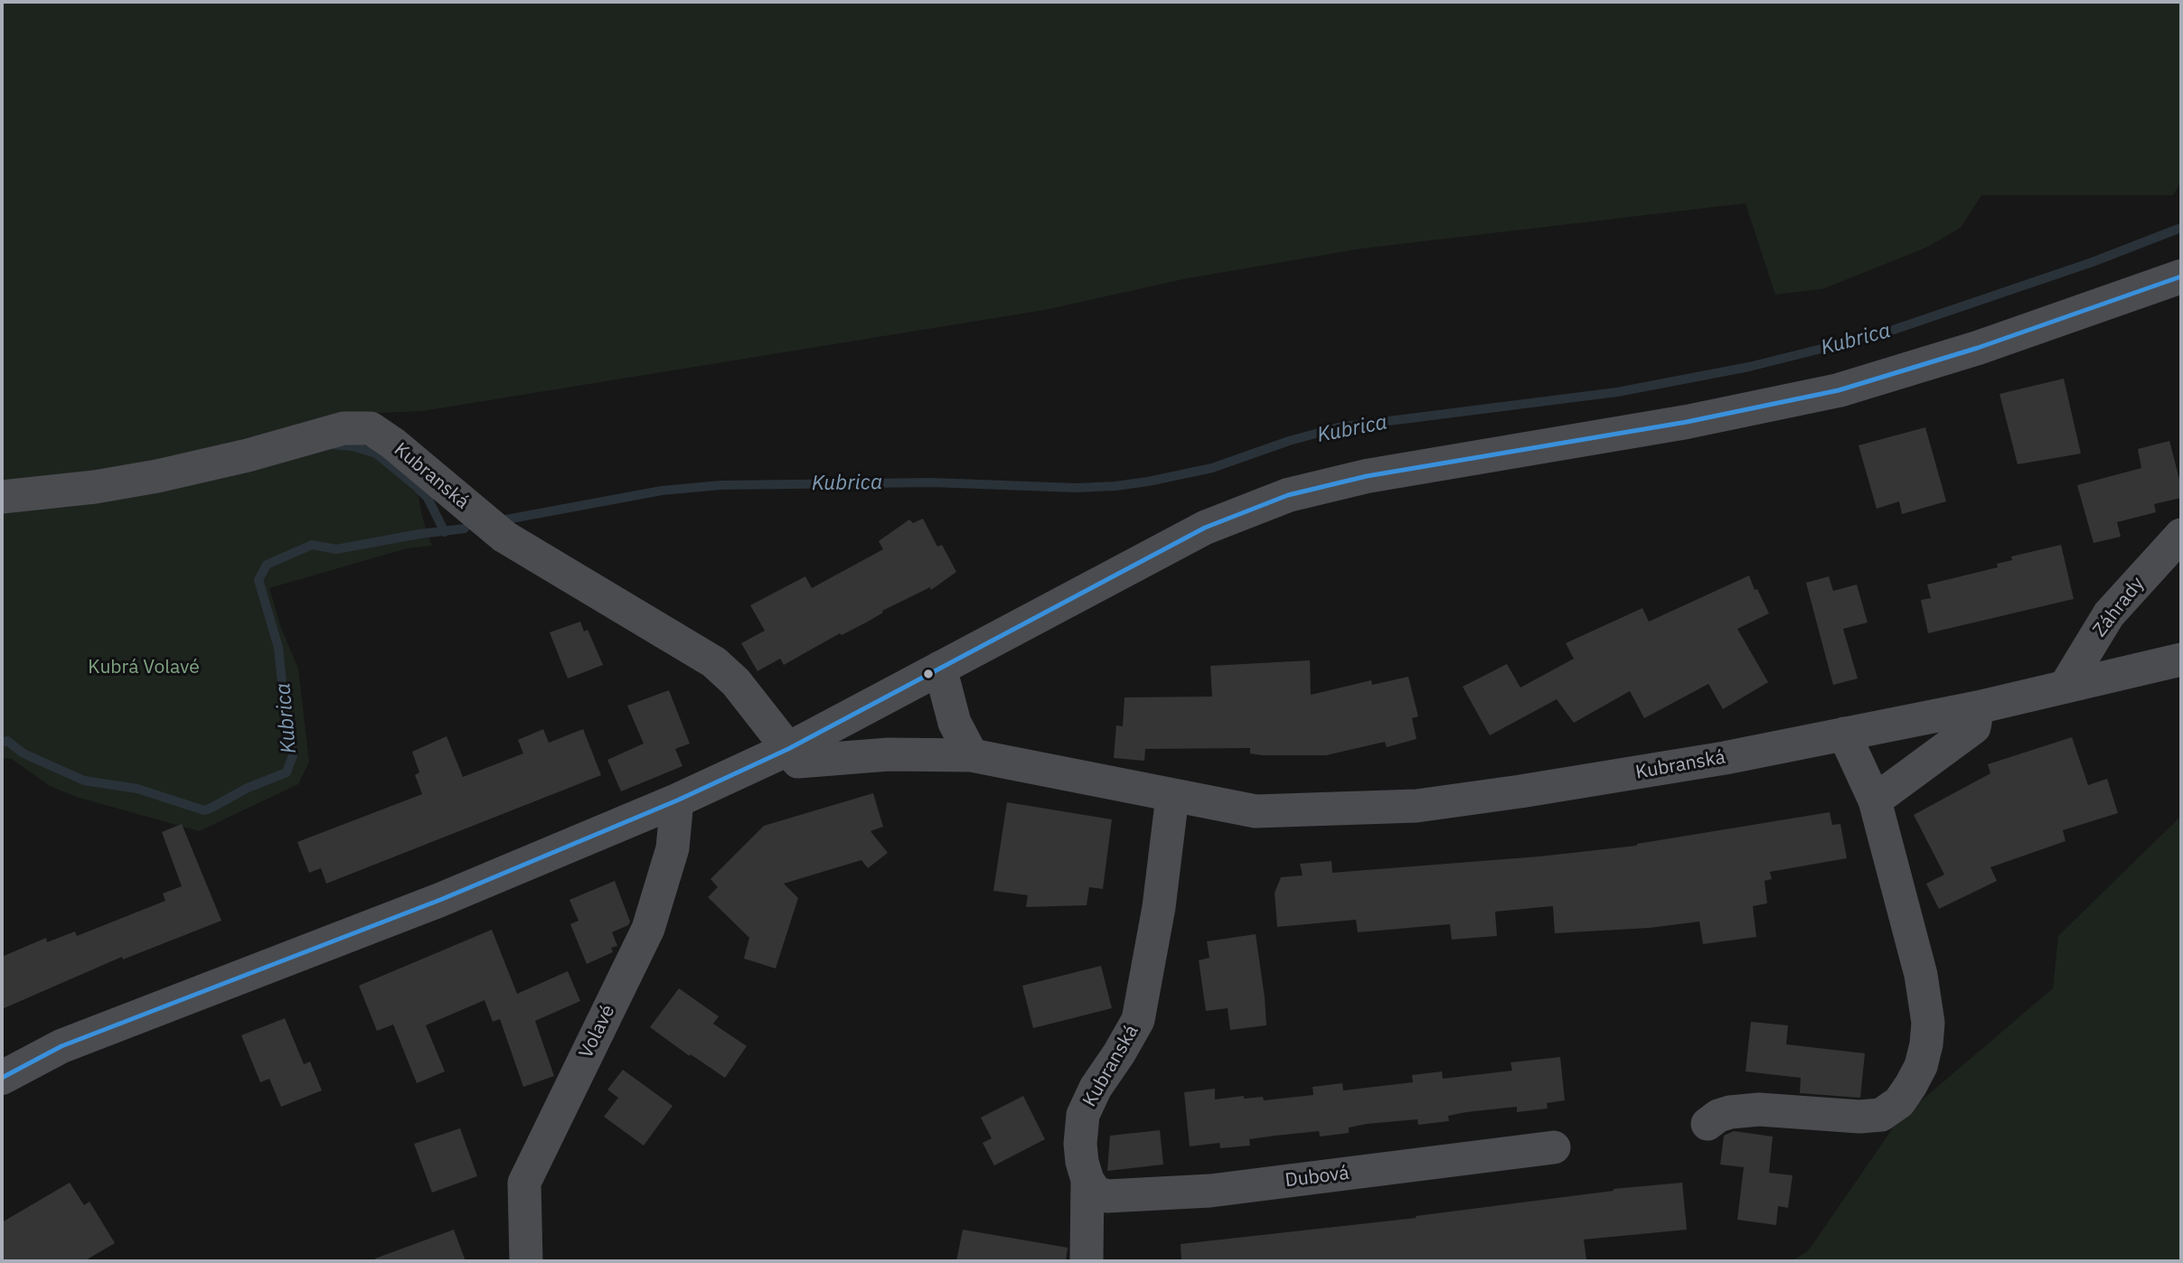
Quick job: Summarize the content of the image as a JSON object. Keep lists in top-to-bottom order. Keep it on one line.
{"streets":{"street":["Kubranská","Záhrady","Volavé","Dubová"]},"crossings":[["Kubranská","Záhrady"],["Kubranská","Dubová"]],"water":["Kubrica"],"parks":["Kubrá Volavé"]}
